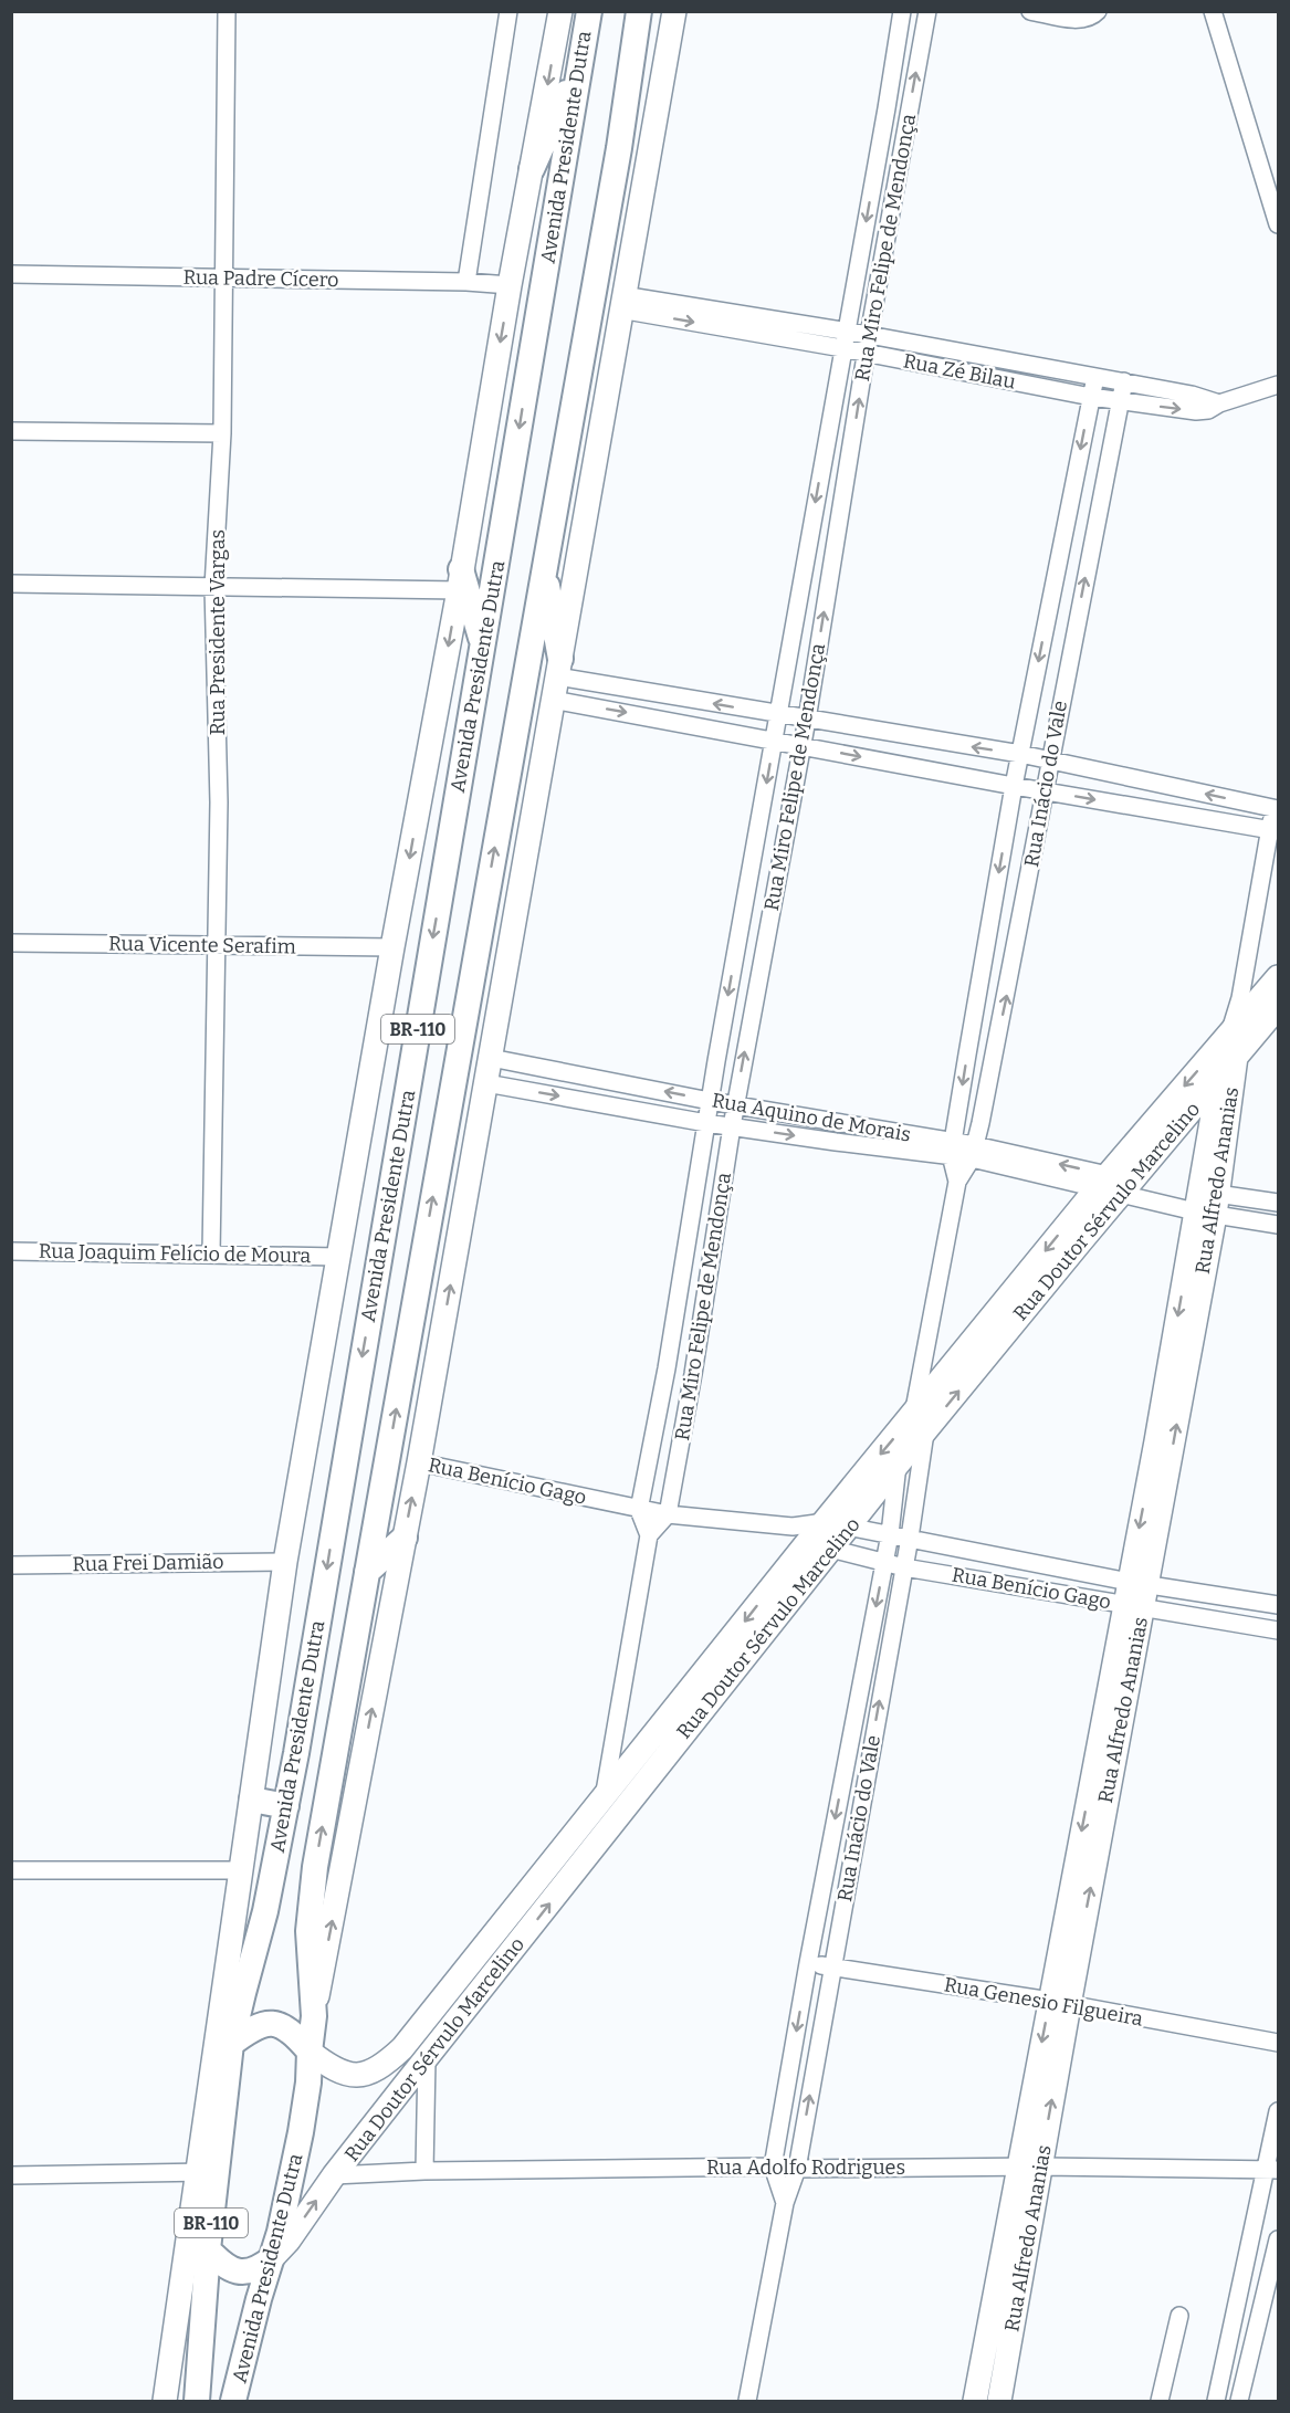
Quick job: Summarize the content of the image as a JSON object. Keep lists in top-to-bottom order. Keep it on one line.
{"streets":{"main road":["Avenida Presidente Dutra","BR-110","Rua Alfredo Ananias","Rua Doutor Sérvulo Marcelino"],"street":["Rua Miro Felipe de Mendonça","Rua Padre Cícero","Rua Zé Bilau","Rua Presidente Vargas","Rua Inácio do Vale","Rua Vicente Serafim","Rua Aquino de Morais","Rua Joaquim Felício de Moura","Rua Benício Gago","Rua Frei Damião","Rua Genesio Filgueira","Rua Adolfo Rodrigues"]},"crossings":[["Avenida Presidente Dutra","Rua Padre Cícero"],["Avenida Presidente Dutra","Rua Zé Bilau"],["Avenida Presidente Dutra","Rua Vicente Serafim"],["Avenida Presidente Dutra","Rua Aquino de Morais"],["Avenida Presidente Dutra","Rua Doutor Sérvulo Marcelino"],["Avenida Presidente Dutra","Rua Joaquim Felício de Moura"],["Avenida Presidente Dutra","Rua Benício Gago"],["Avenida Presidente Dutra","Rua Frei Damião"],["Rua Miro Felipe de Mendonça","Rua Zé Bilau"],["Rua Miro Felipe de Mendonça","Rua Aquino de Morais"],["Rua Miro Felipe de Mendonça","Rua Benício Gago"],["Rua Padre Cícero","Rua Presidente Vargas"],["Rua Zé Bilau","Rua Inácio do Vale"],["Rua Presidente Vargas","Rua Vicente Serafim"],["Rua Presidente Vargas","Rua Joaquim Felício de Moura"],["Rua Inácio do Vale","Rua Aquino de Morais"],["Rua Inácio do Vale","Rua Doutor Sérvulo Marcelino"],["Rua Inácio do Vale","Rua Benício Gago"],["Rua Inácio do Vale","Rua Genesio Filgueira"],["Rua Inácio do Vale","Rua Adolfo Rodrigues"],["Rua Aquino de Morais","Rua Doutor Sérvulo Marcelino"],["Rua Alfredo Ananias","Rua Doutor Sérvulo Marcelino"],["Rua Alfredo Ananias","Rua Benício Gago"],["Rua Alfredo Ananias","Rua Genesio Filgueira"],["Rua Alfredo Ananias","Rua Adolfo Rodrigues"],["Rua Doutor Sérvulo Marcelino","Rua Benício Gago"],["Rua Doutor Sérvulo Marcelino","Rua Adolfo Rodrigues"]]}
